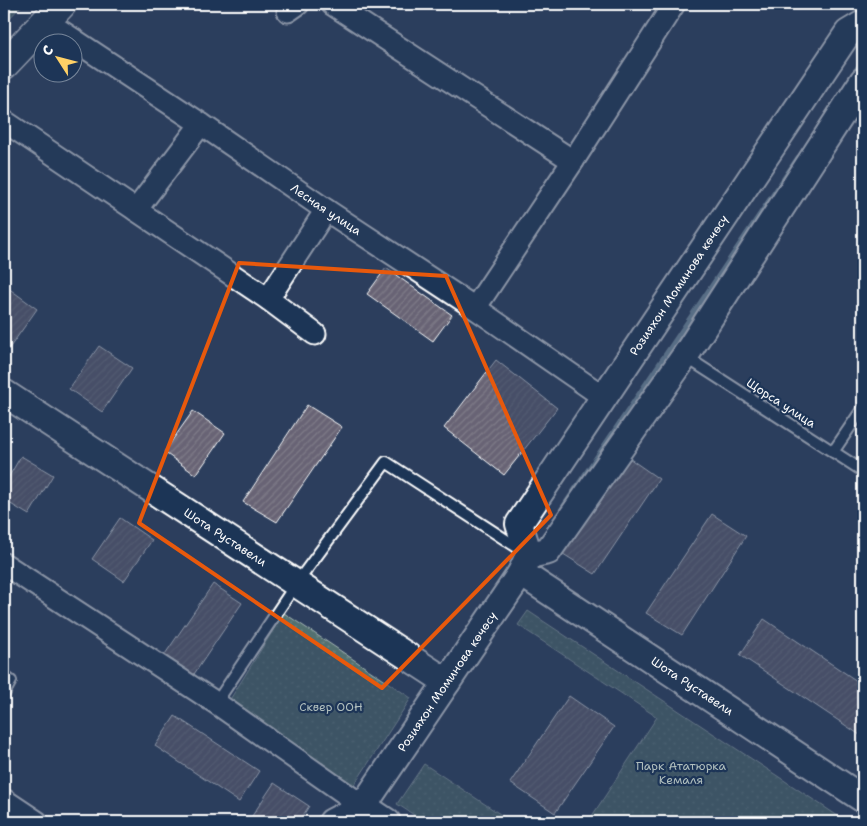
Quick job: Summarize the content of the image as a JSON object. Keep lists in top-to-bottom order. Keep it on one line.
{"streets":{"street":["Лесная улица","Розияхон Моминова көчөсү","Шота Руставели"],"lane":["Щорса улица"]},"crossings":[["Лесная улица","Розияхон Моминова көчөсү"],["Розияхон Моминова көчөсү","Шота Руставели"]],"parks":["Сквер ООН","Парк Ататюрка Кемаля"],"north":"top left"}
